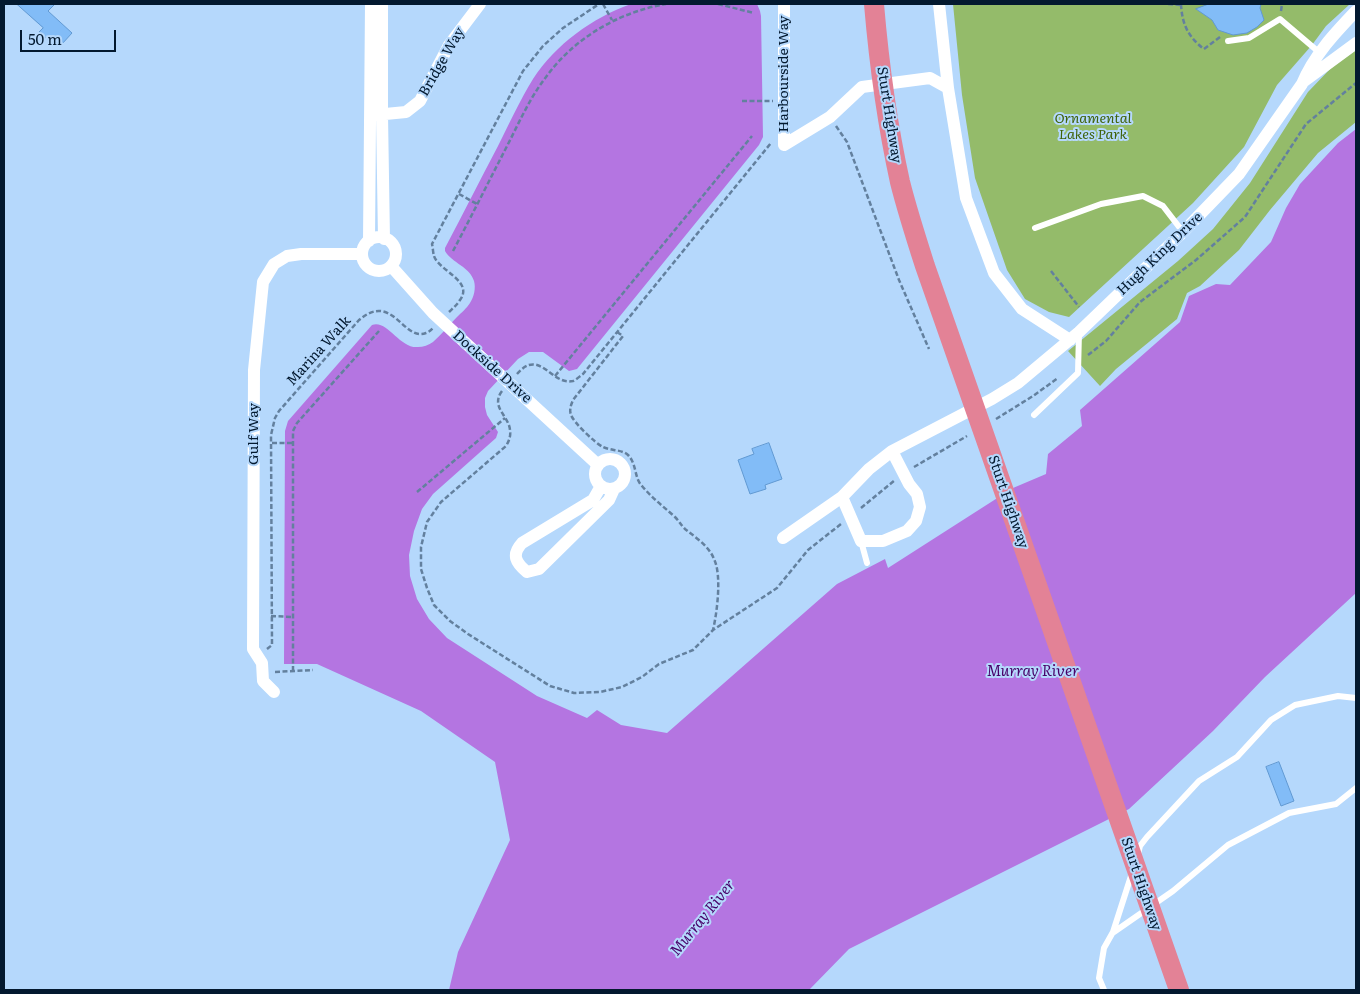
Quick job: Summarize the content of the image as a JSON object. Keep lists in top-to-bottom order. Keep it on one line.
{"streets":{"highway":["Sturt Highway"],"street":["Bridge Way","Harbourside Way","Hugh King Drive","Dockside Drive","Gulf Way"],"path":["Marina Walk"]},"crossings":[["Marina Walk","Gulf Way"],["Dockside Drive","Gulf Way"]],"water":["Murray River"],"parks":["Ornamental Lakes Park"],"scale_bar":"50 m"}
